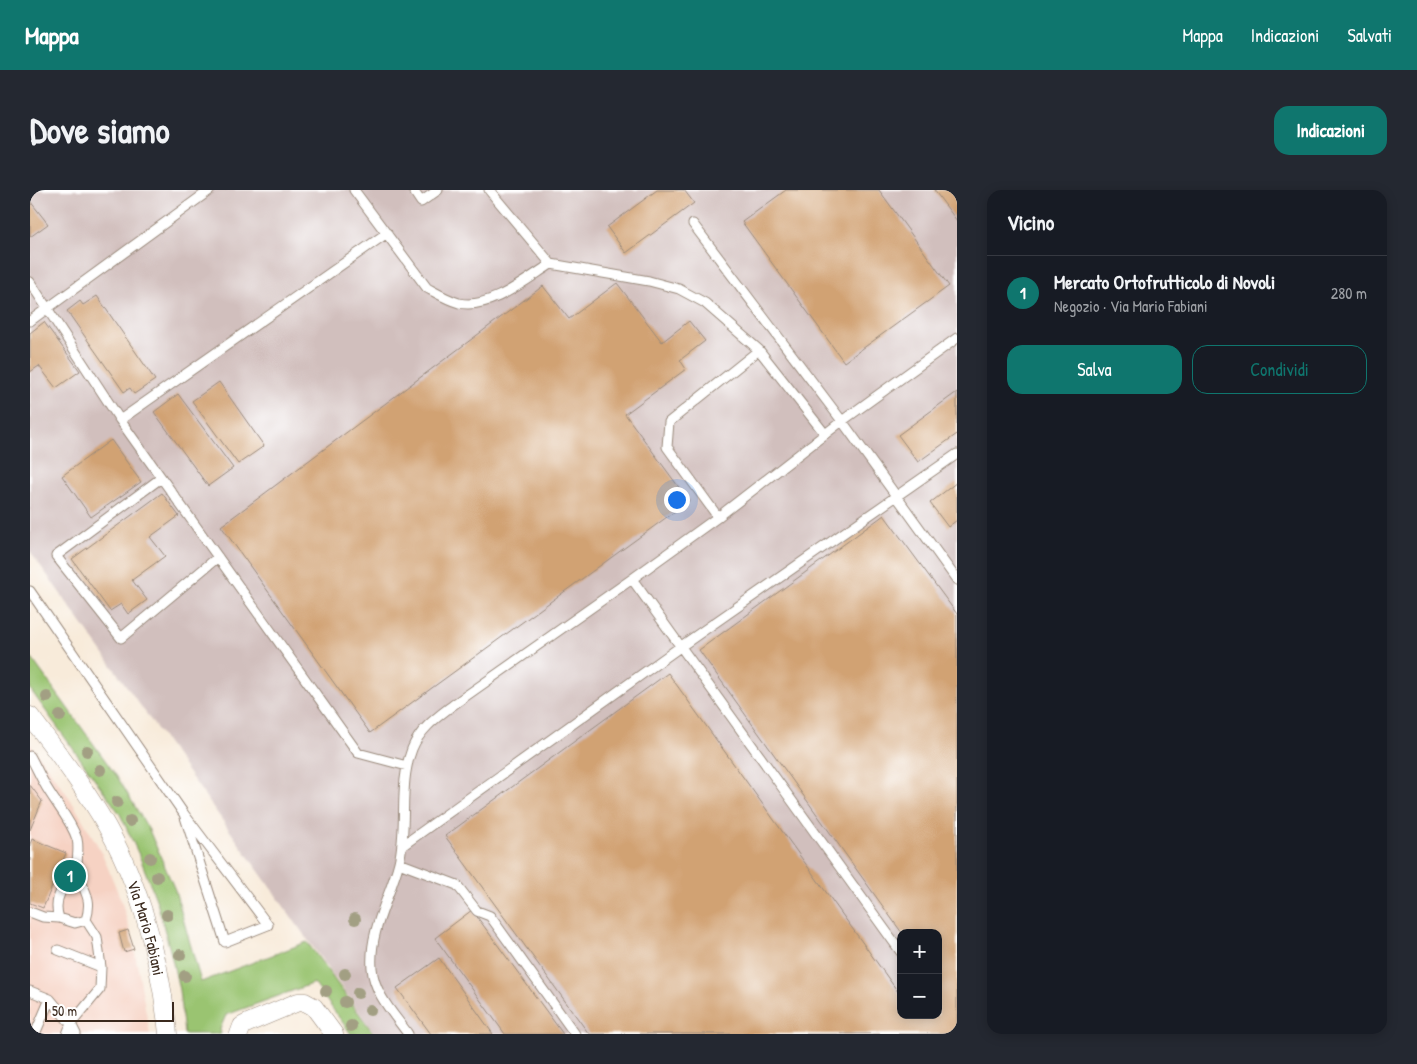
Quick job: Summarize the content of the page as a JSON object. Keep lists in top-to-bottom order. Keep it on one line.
{"streets":{"street":["Via Mario Fabiani"]},"scale_bar":"50 m","page":{"header":"Mappa","nav":["Mappa","Indicazioni","Salvati"],"buttons":["Indicazioni",["Salva","Condividi"]],"title":"Dove siamo","heading":"Vicino","list":[{"mark":"1","name":"Mercato Ortofrutticolo di Novoli","note":"Negozio · Via Mario Fabiani","value":"280 m"}],"pins":"1","map_buttons":["+","−"],"scale":"50 m"}}
